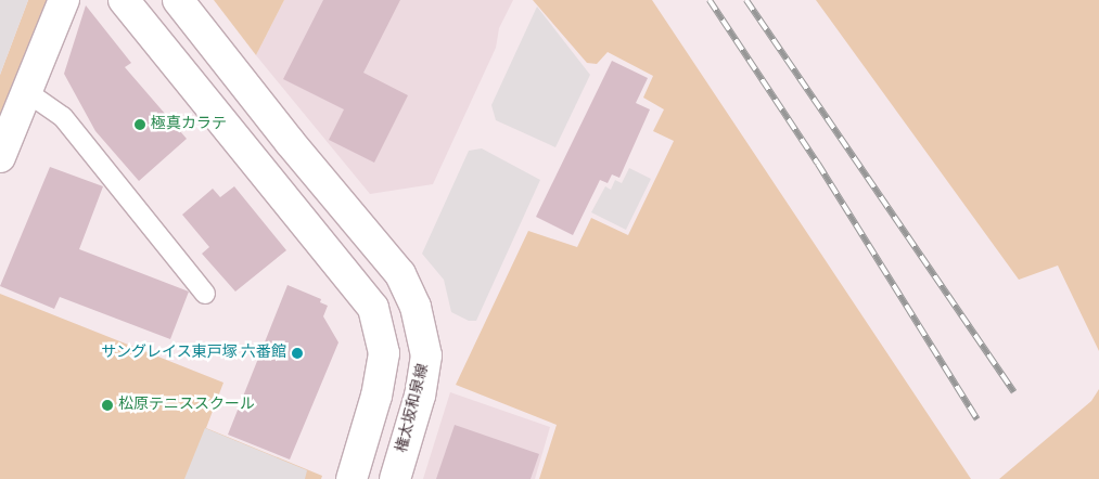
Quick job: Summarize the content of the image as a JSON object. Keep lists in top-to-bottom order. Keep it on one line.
{"streets":{"street":["権太坂和泉線"]},"places":["極真カラテ","サングレイス東戸塚 六番館","松原テニススクール"]}
